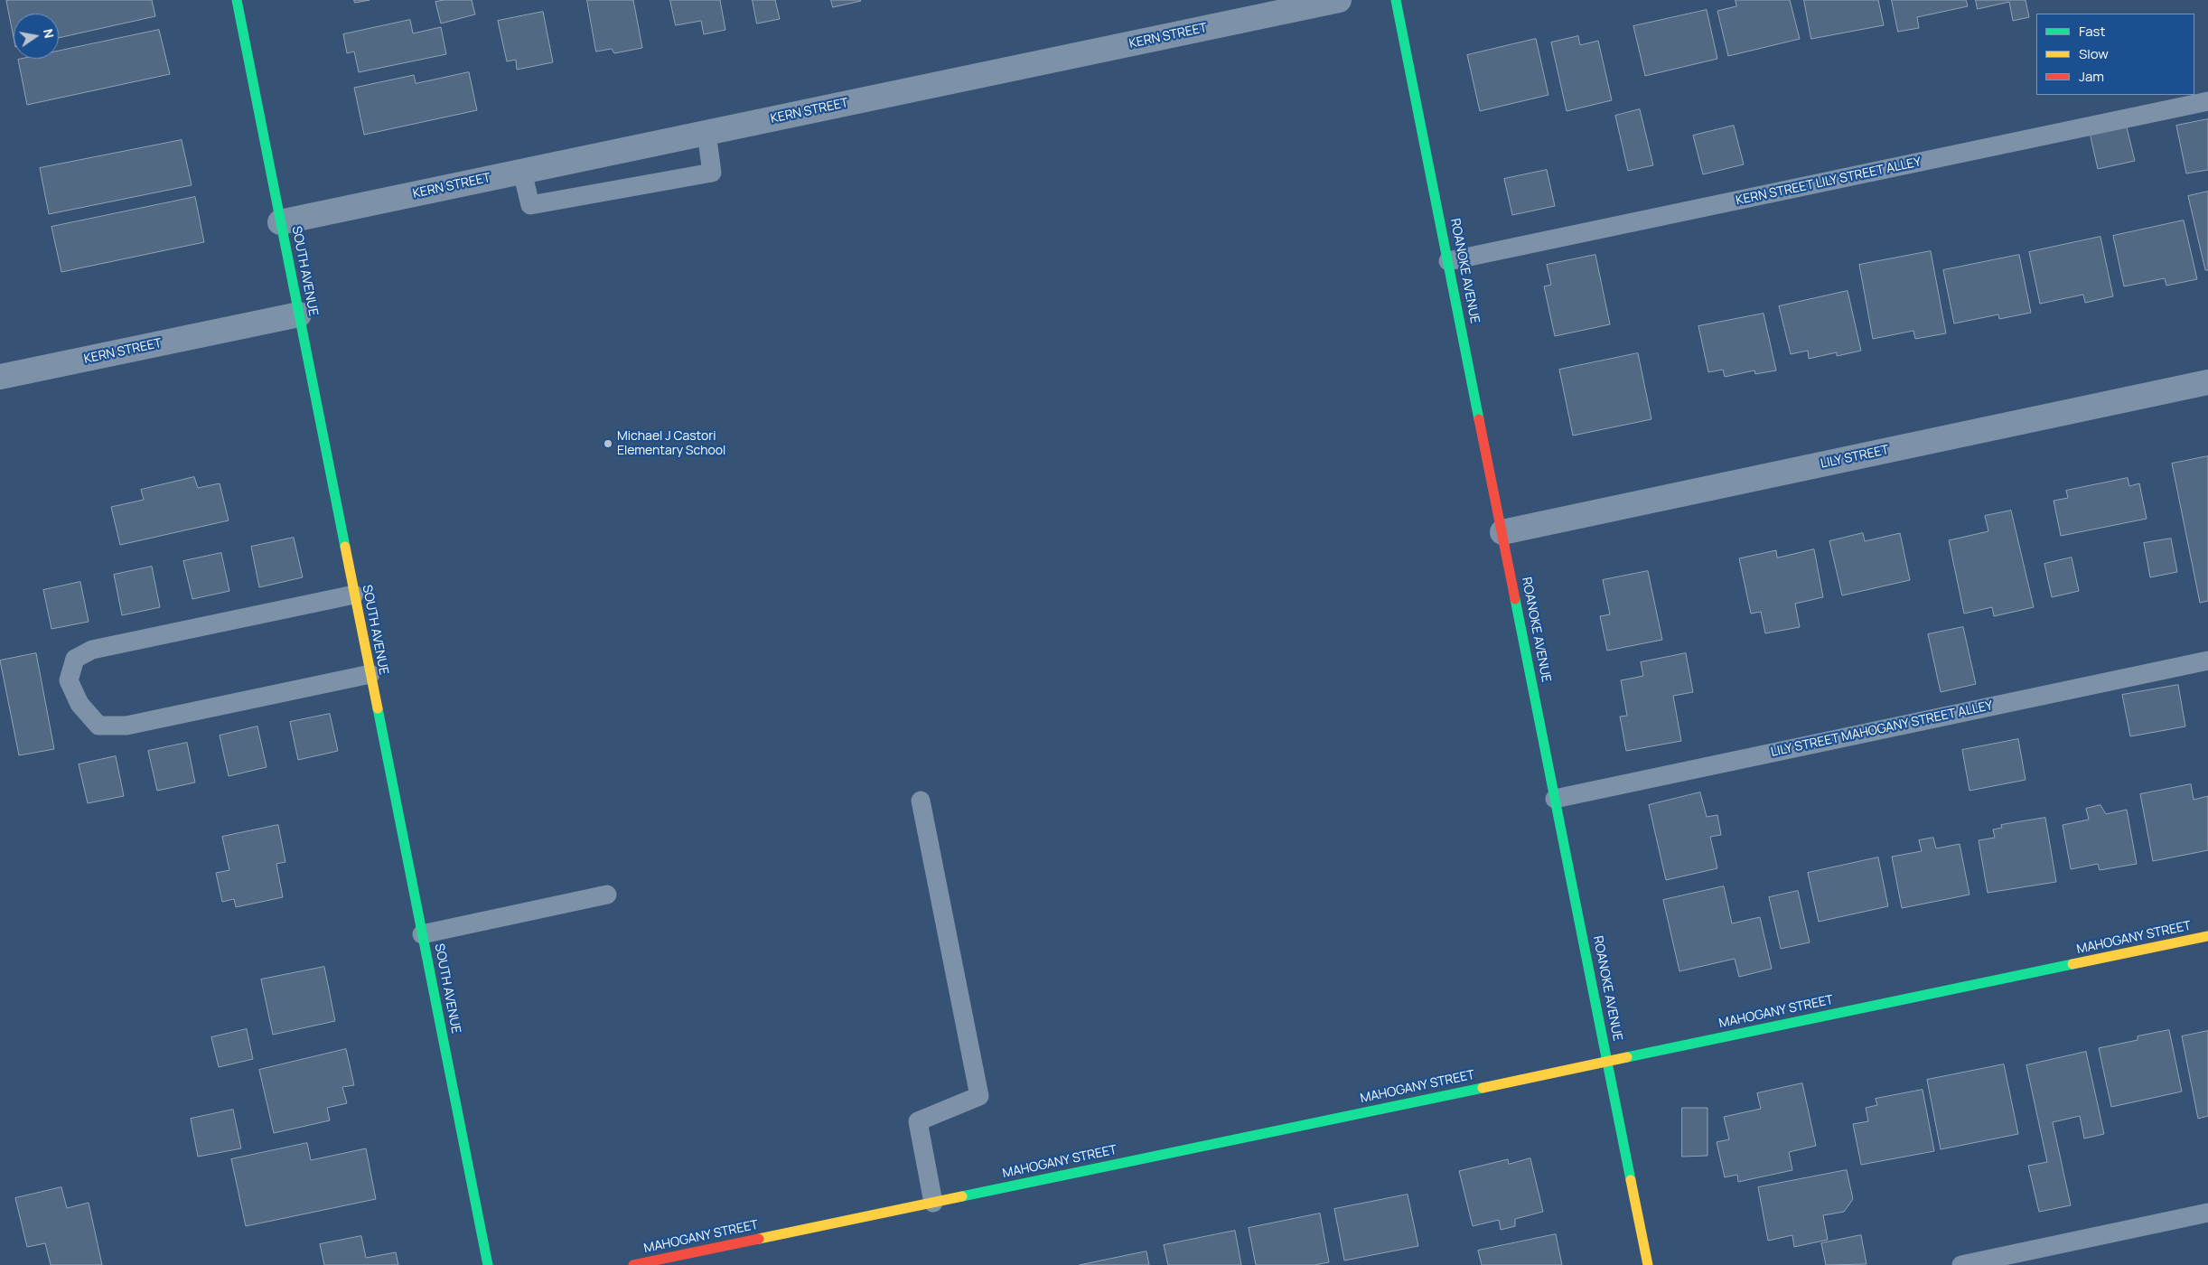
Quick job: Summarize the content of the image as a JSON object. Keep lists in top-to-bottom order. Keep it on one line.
{"streets":{"street":["KERN STREET","SOUTH AVENUE","ROANOKE AVENUE","LILY STREET","MAHOGANY STREET"],"lane":["KERN STREET LILY STREET ALLEY","LILY STREET MAHOGANY STREET ALLEY"]},"crossings":[["KERN STREET","SOUTH AVENUE"],["KERN STREET LILY STREET ALLEY","ROANOKE AVENUE"],["ROANOKE AVENUE","LILY STREET"],["ROANOKE AVENUE","LILY STREET MAHOGANY STREET ALLEY"],["ROANOKE AVENUE","MAHOGANY STREET"]],"places":["Michael J Castori Elementary School"],"legend":["Fast","Slow","Jam"],"north":"right"}
